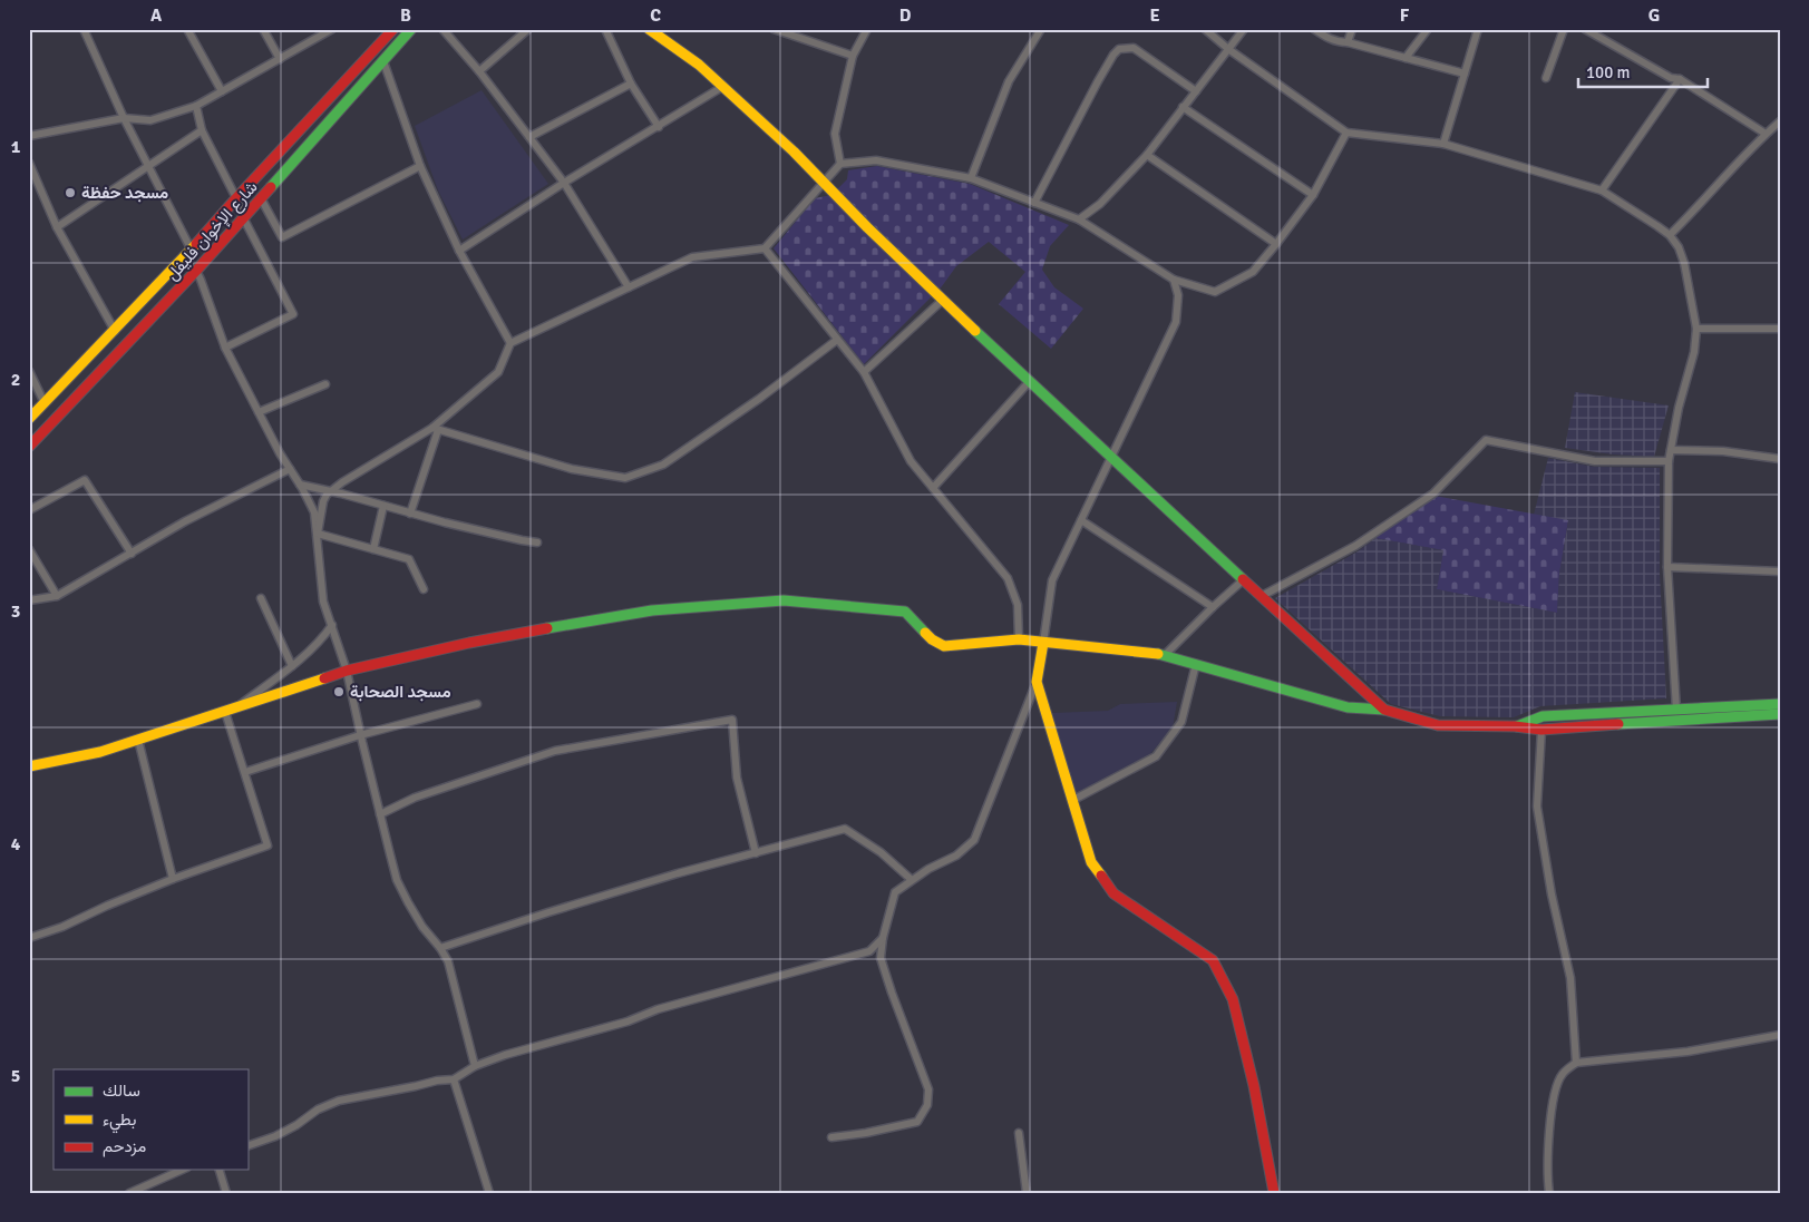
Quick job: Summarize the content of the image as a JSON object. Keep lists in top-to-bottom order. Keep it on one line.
{"streets":{"main road":["شارع الإخوان فليفل"]},"places":["مسجد حفظة","مسجد الصحابة"],"legend":["سالك","بطيء","مزدحم"],"scale_bar":"100 m","grid":{"columns":["A","B","C","D","E","F","G"],"rows":["1","2","3","4","5"]}}
